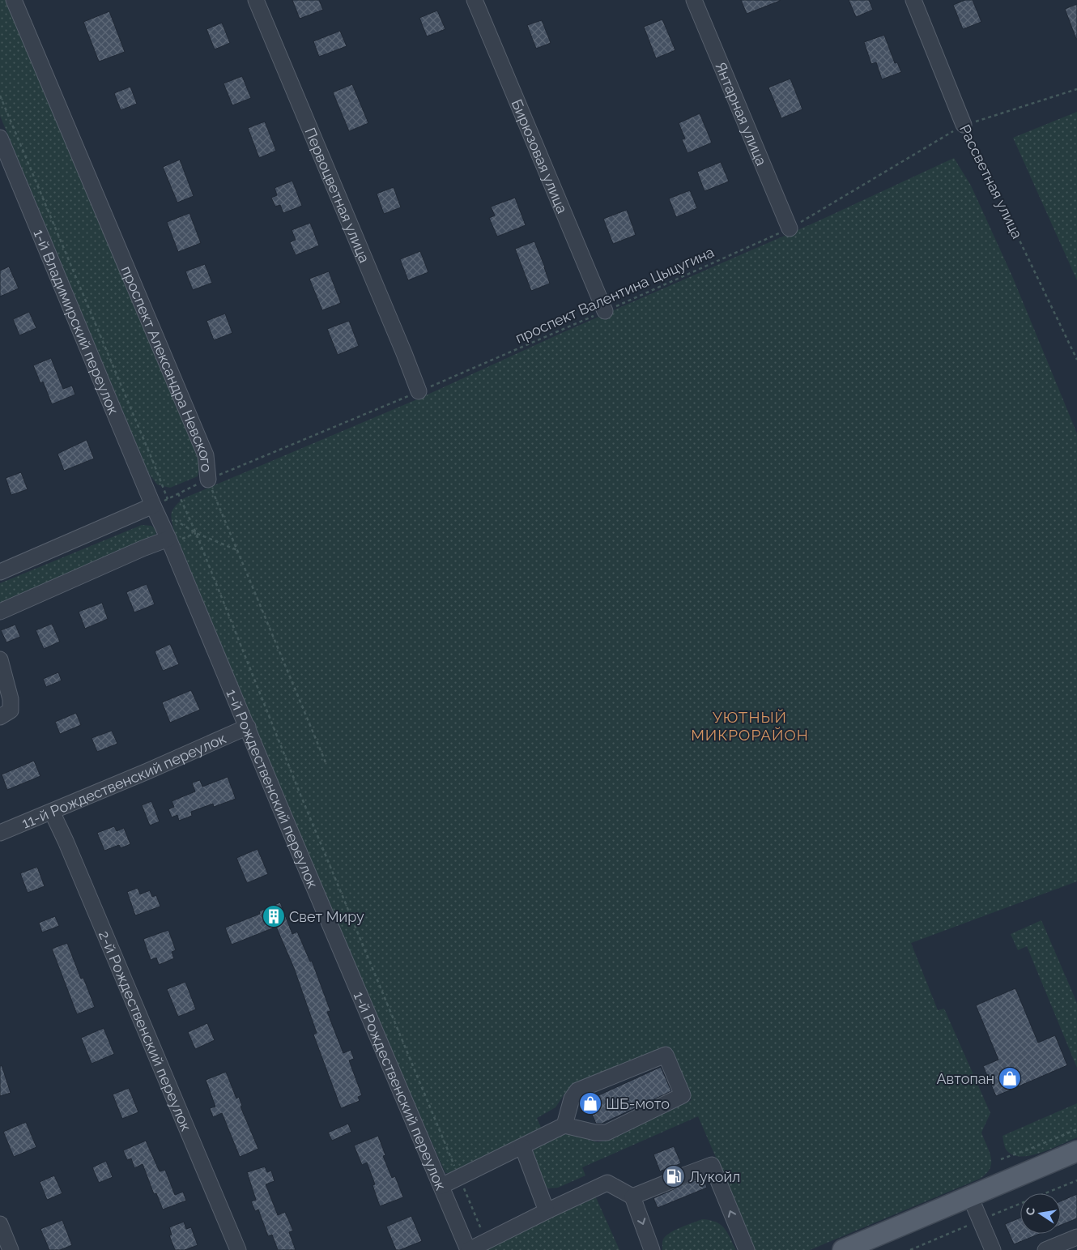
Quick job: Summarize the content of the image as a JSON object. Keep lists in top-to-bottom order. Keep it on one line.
{"streets":{"street":["Янтарная улица","Бирюзовая улица","Рассветная улица","Первоцветная улица","1-й Владимирский переулок","проспект Александра Невского","11-й Рождественский переулок","1-й Рождественский переулок","2-й Рождественский переулок"],"path":["проспект Валентина Цыцугина"]},"crossings":[["Янтарная улица","проспект Валентина Цыцугина"],["Бирюзовая улица","проспект Валентина Цыцугина"],["Рассветная улица","проспект Валентина Цыцугина"],["Первоцветная улица","проспект Валентина Цыцугина"],["проспект Валентина Цыцугина","1-й Владимирский переулок"],["проспект Валентина Цыцугина","проспект Александра Невского"],["проспект Валентина Цыцугина","1-й Рождественский переулок"],["1-й Владимирский переулок","1-й Рождественский переулок"],["11-й Рождественский переулок","1-й Рождественский переулок"],["11-й Рождественский переулок","2-й Рождественский переулок"]],"districts":["УЮТНЫЙ МИКРОРАЙОН"],"places":{"building":["Свет Миру"],"shop":["Автопан","ШБ-мото"],"fuel station":["Лукойл"]},"north":"left"}
